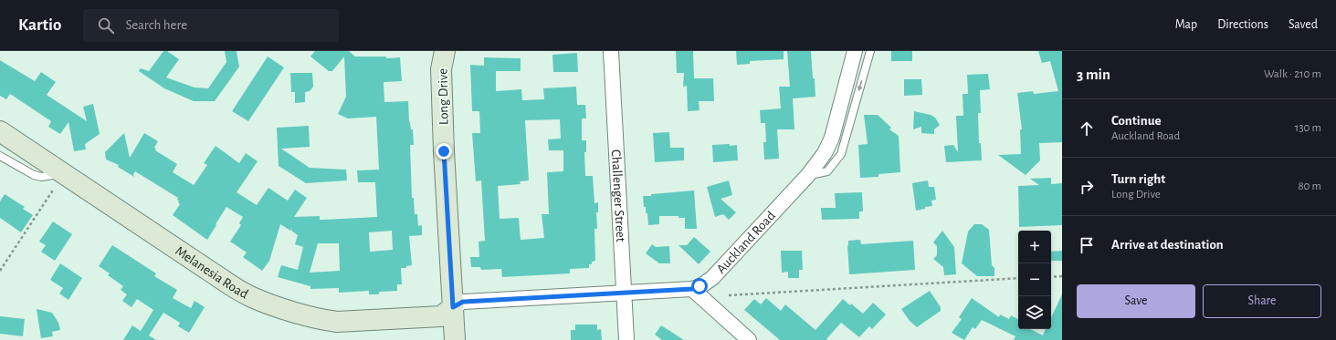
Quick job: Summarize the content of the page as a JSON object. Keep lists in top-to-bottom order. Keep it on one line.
{"streets":{"street":["Long Drive","Challenger Street","Auckland Road","Melanesia Road"]},"crossings":[["Long Drive","Auckland Road"],["Long Drive","Melanesia Road"],["Challenger Street","Auckland Road"],["Auckland Road","Melanesia Road"]],"page":{"header":"Kartio","search":"Search here","nav":["Map","Directions","Saved"],"heading":["3 min","Walk · 210 m"],"list":[["Continue","Auckland Road","130 m"],["Turn right","Long Drive","80 m"],"Arrive at destination"],"map_buttons":["+","−"],"buttons":["Save","Share"]}}
